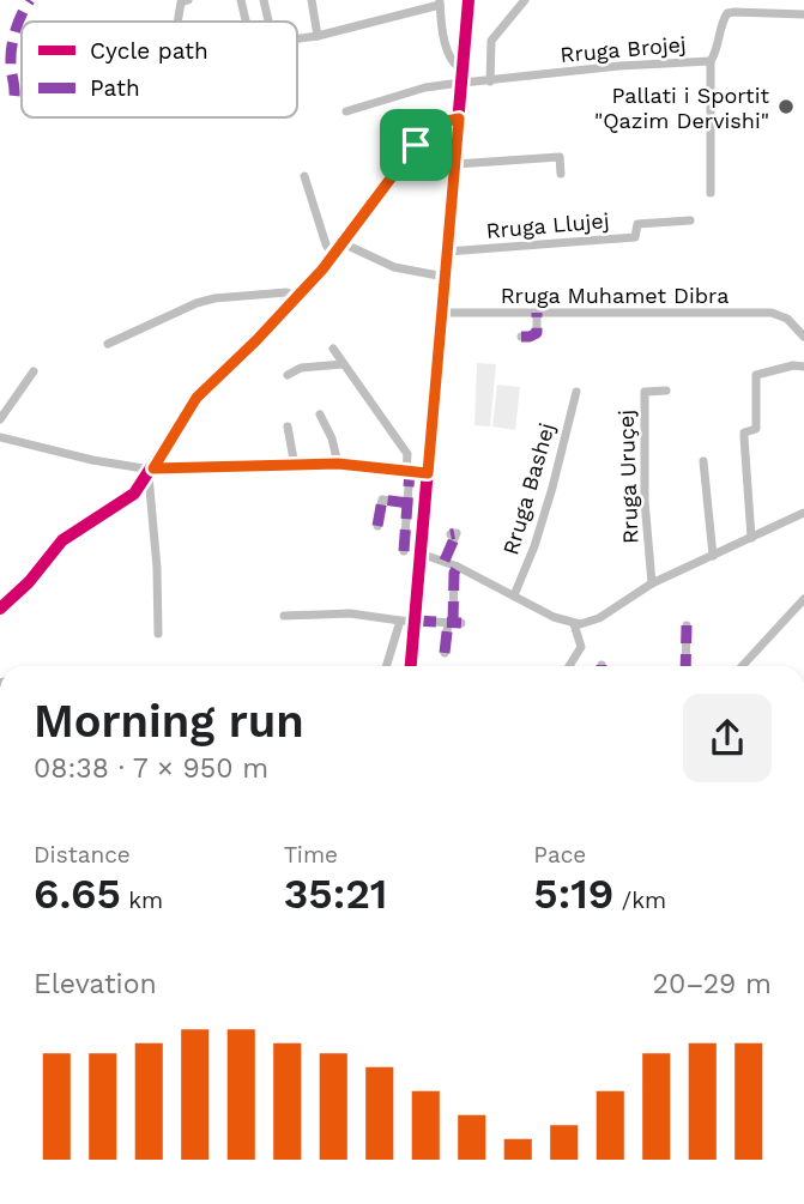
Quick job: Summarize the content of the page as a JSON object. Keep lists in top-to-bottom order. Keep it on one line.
{"streets":{"street":["Rruga Brojej","Rruga Llujej","Rruga Muhamet Dibra","Rruga Uruçej","Rruga Bashej"]},"places":["Pallati i Sportit \"Qazim Dervishi\""],"legend":["Cycle path","Path"],"page":{"heading":["Morning run","08:38 · 7 × 950 m"],"stats":[["Distance","6.65 km"],["Time","35:21"],["Pace","5:19 /km"]],"chart":["Elevation","20–29 m"]}}
